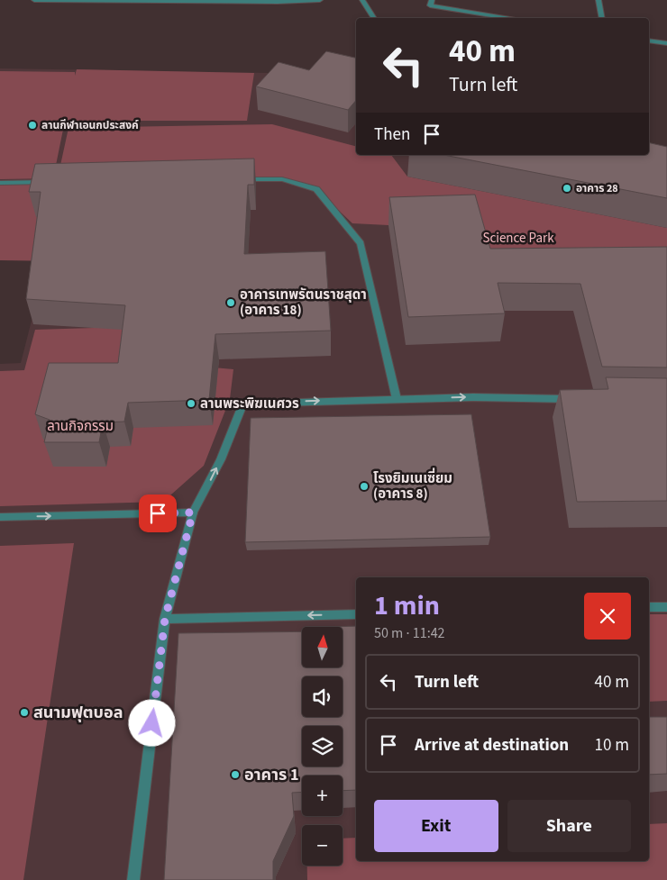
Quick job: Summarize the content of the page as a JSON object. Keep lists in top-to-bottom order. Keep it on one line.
{"parks":["Science Park","ลานกิจกรรม"],"places":["ลานกีฬาเอนกประสงค์","อาคาร 28","อาคารเทพรัตนราชสุดา (อาคาร 18)","ลานพระพิฆเนศวร","โรงยิมเนเซี่ยม (อาคาร 8)","สนามฟุตบอล","อาคาร 1"],"north":"top","page":{"turn":["40 m","Turn left"],"then":"Then","heading":["1 min","50 m · 11:42"],"map_buttons":["+","−"],"list":[{"name":"Turn left","value":"40 m"},{"name":"Arrive at destination","value":"10 m"}],"buttons":["Exit","Share"]}}
